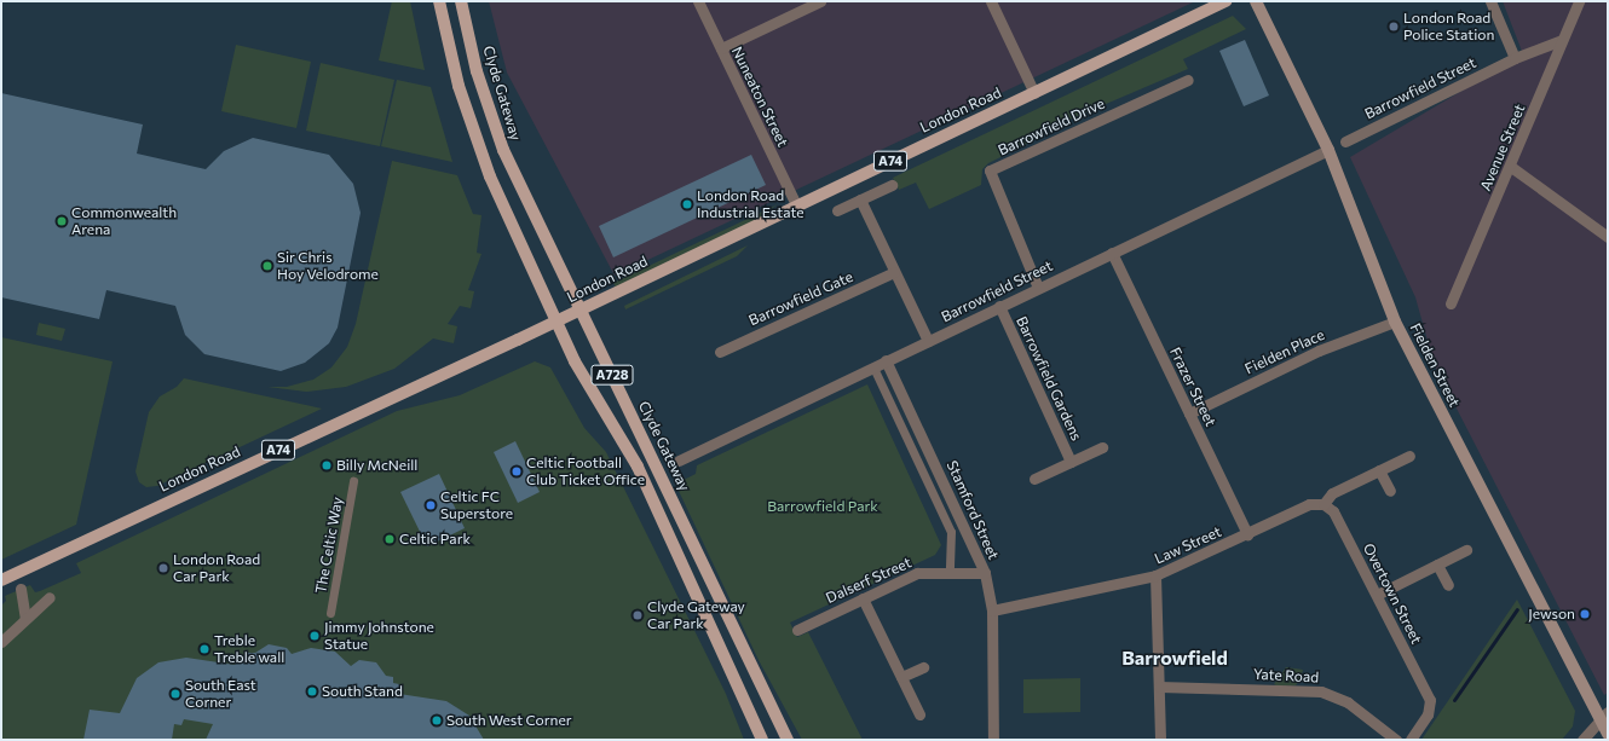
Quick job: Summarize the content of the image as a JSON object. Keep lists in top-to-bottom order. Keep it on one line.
{"streets":{"main road":["Clyde Gateway","London Road","A74","Fielden Street","A728"],"street":["Barrowfield Street","Nuneaton Street","Barrowfield Drive","Avenue Street","Barrowfield Gate","Fielden Place","Barrowfield Gardens","Frazer Street","Stamford Street","The Celtic Way","Law Street","Dalserf Street","Overtown Street","Yate Road"]},"crossings":[["Barrowfield Street","Barrowfield Drive"],["Barrowfield Street","Avenue Street"],["Barrowfield Street","Fielden Street"],["Barrowfield Street","Barrowfield Gardens"],["Barrowfield Street","Frazer Street"],["Barrowfield Street","Stamford Street"],["Clyde Gateway","London Road"],["Nuneaton Street","London Road"],["London Road","A728"],["Fielden Place","Fielden Street"],["Fielden Place","Frazer Street"],["Frazer Street","Law Street"],["Stamford Street","Law Street"],["Stamford Street","Dalserf Street"],["Law Street","Overtown Street"]],"districts":["Barrowfield"],"parks":["Barrowfield Park"],"places":["London Road Police Station","London Road Industrial Estate","Commonwealth Arena","Sir Chris Hoy Velodrome","Billy McNeill","Celtic Football Club Ticket Office","Celtic FC Superstore","Celtic Park","London Road Car Park","Jewson","Clyde Gateway Car Park","Jimmy Johnstone Statue","Treble Treble wall","South Stand","South East Corner","South West Corner"]}
